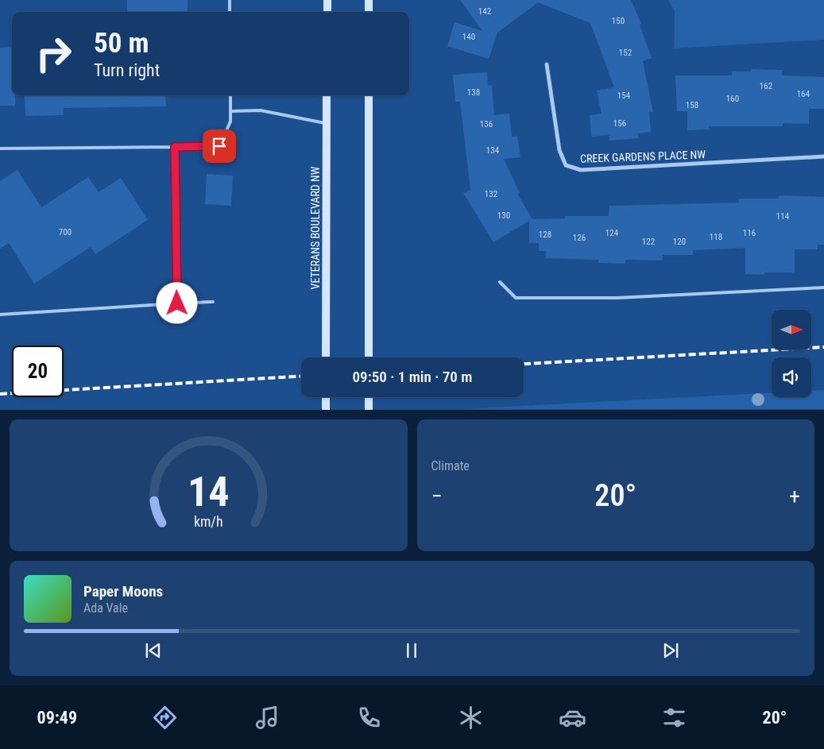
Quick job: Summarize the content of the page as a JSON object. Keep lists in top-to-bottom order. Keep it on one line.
{"streets":{"main road":["VETERANS BOULEVARD NW"],"street":["CREEK GARDENS PLACE NW"]},"house_numbers":["142","150","140","152","162","138","164","154","160","158","156","136","134","132","130","114","700","124","116","128","118","126","122","120"],"north":"right","page":{"turn":["50 m","Turn right"],"limit":"20","trip":"09:50 · 1 min · 70 m","tile":"Climate","heat":["−","20°","+"],"song":["Paper Moons","Ada Vale"],"tabs":["09:49","20°"],"gauge":["14","km/h"]}}
